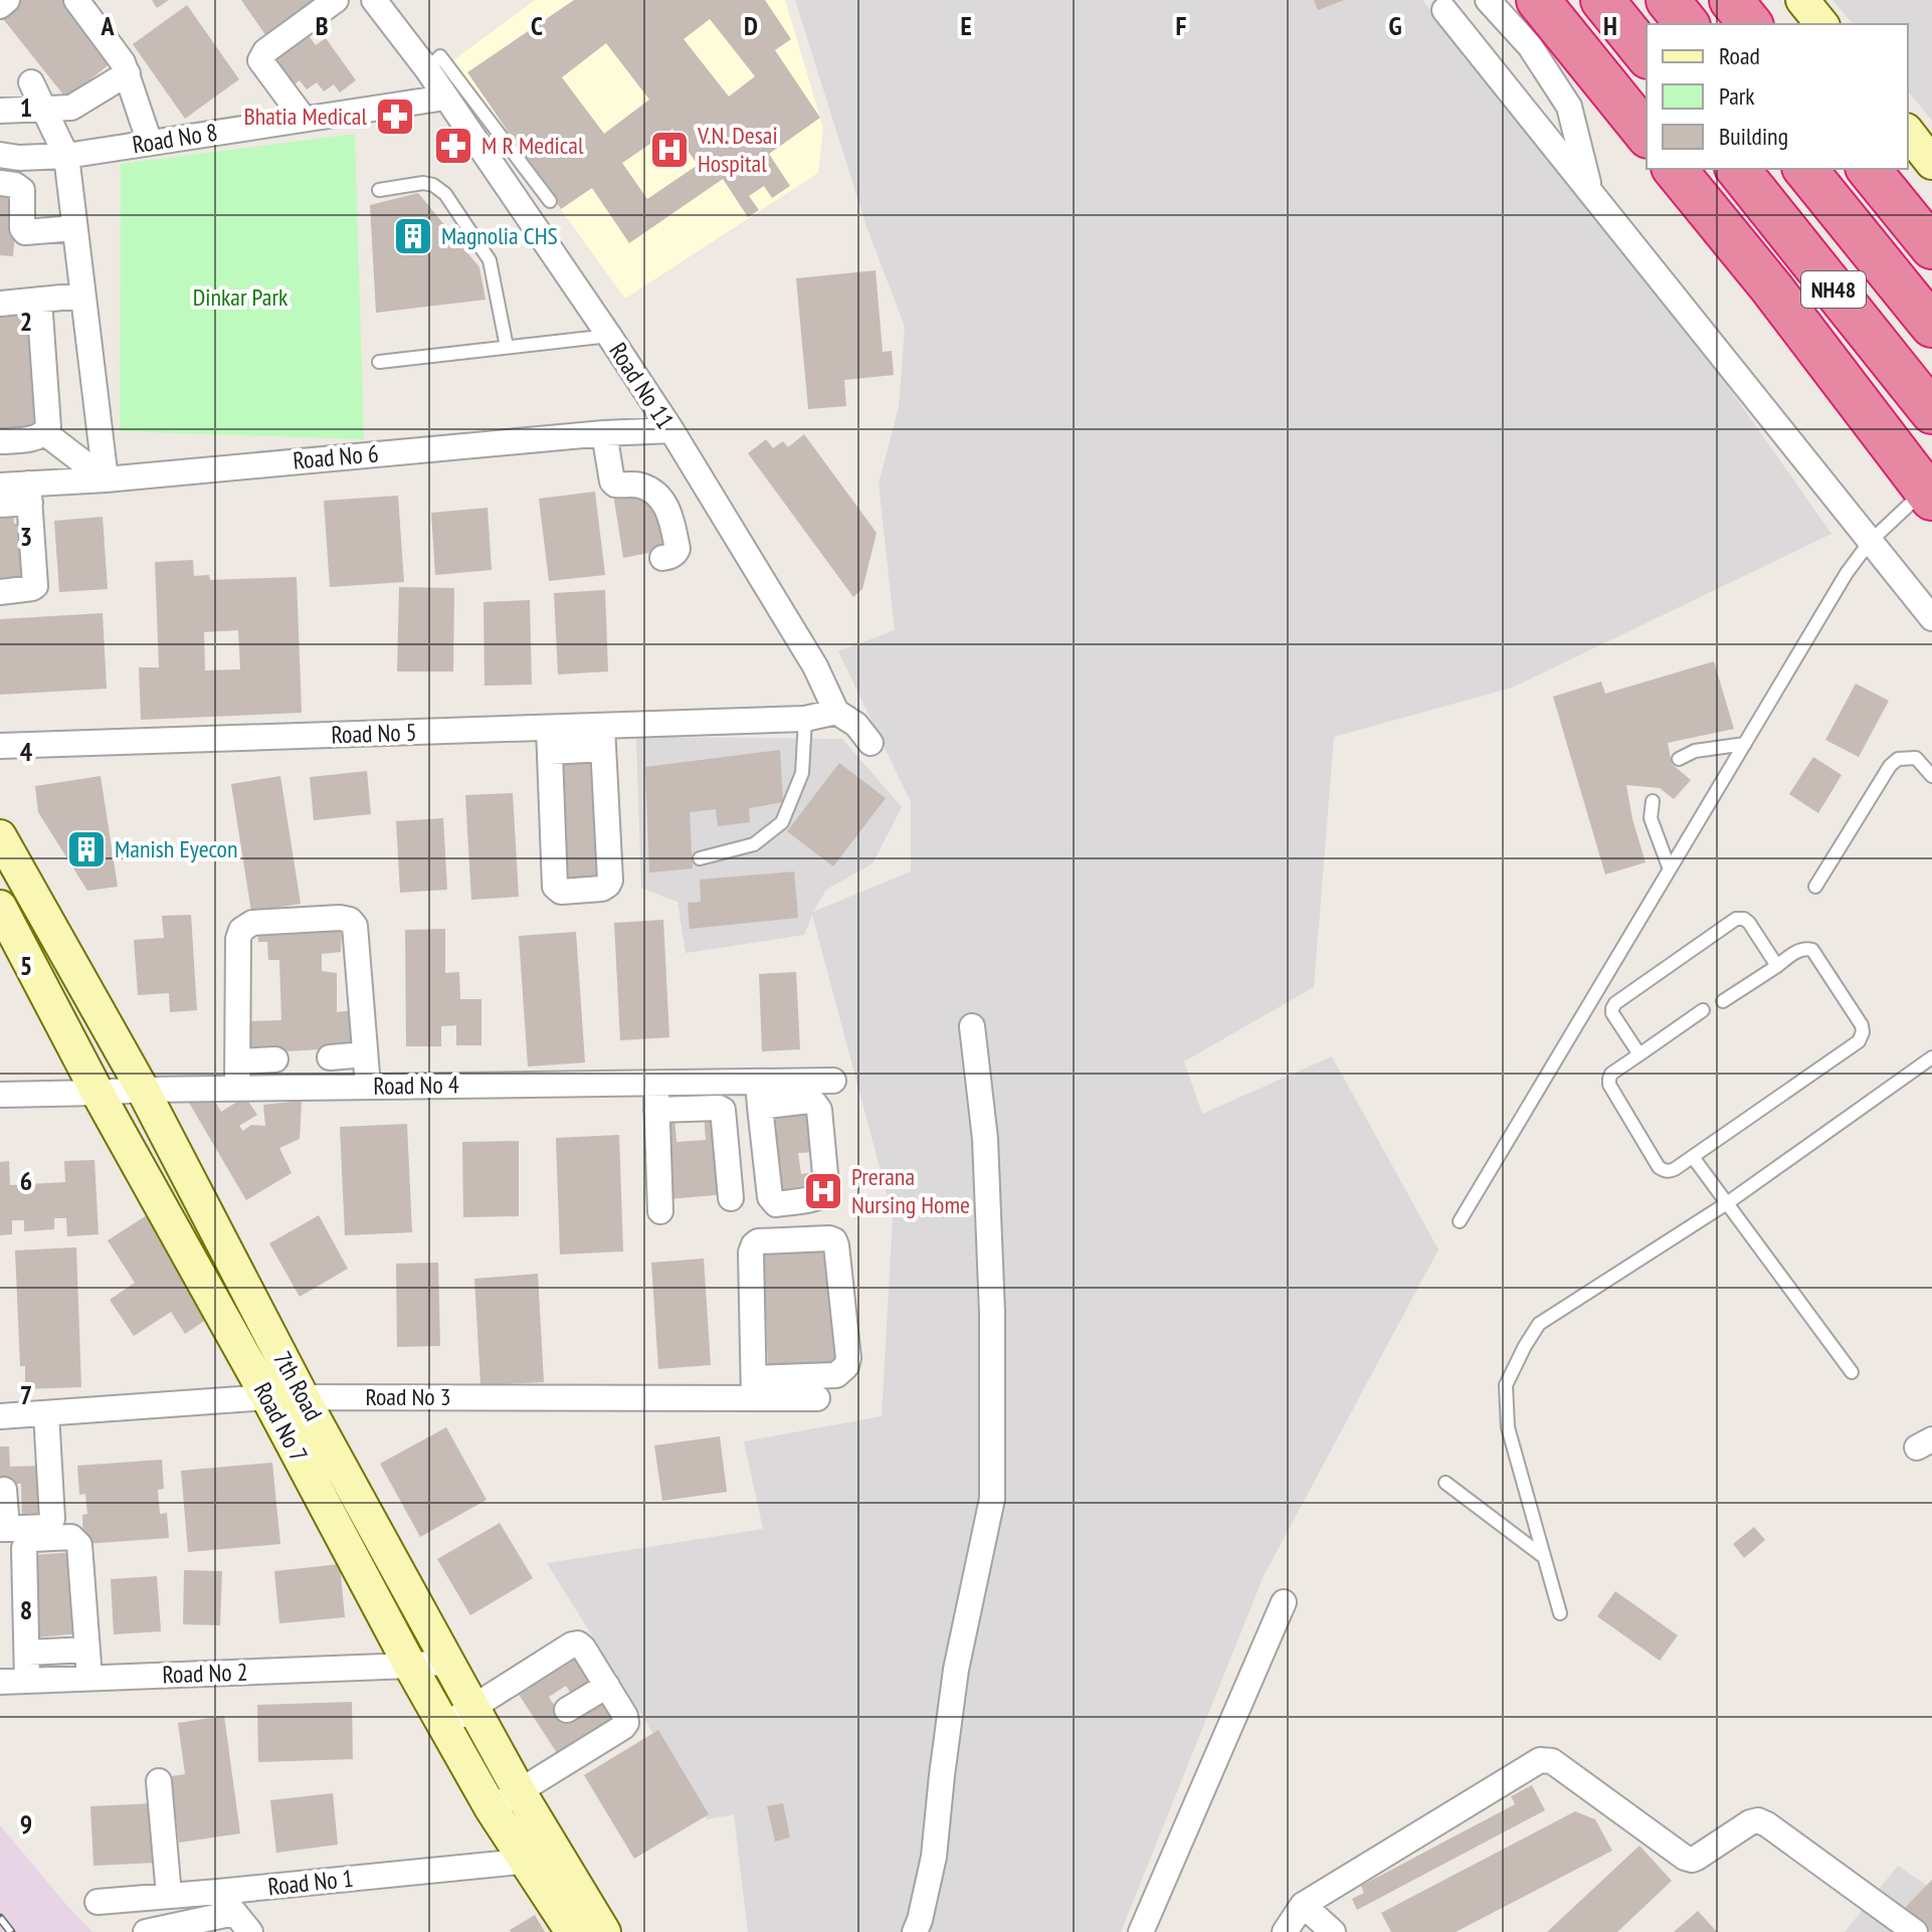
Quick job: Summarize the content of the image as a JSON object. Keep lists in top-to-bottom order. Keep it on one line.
{"streets":{"highway":["NH48"],"street":["Road No 8","Road No 11","Road No 6","Road No 5","Road No 4","7th Road","Road No 3","Road No 7","Road No 2","Road No 1"]},"crossings":[["Road No 8","Road No 11"],["Road No 11","Road No 6"],["Road No 4","7th Road"],["Road No 4","Road No 7"],["7th Road","Road No 3"],["7th Road","Road No 2"],["7th Road","Road No 1"],["Road No 3","Road No 7"],["Road No 7","Road No 2"],["Road No 7","Road No 1"]],"parks":["Dinkar Park"],"places":{"pharmacy":["Bhatia Medical","M R Medical"],"hospital":["V.N. Desai Hospital","Prerana Nursing Home"],"building":["Magnolia CHS","Manish Eyecon"]},"legend":["Road","Park","Building"],"grid":{"columns":["A","B","C","D","E","F","G","H"],"rows":["1","2","3","4","5","6","7","8","9"]}}
